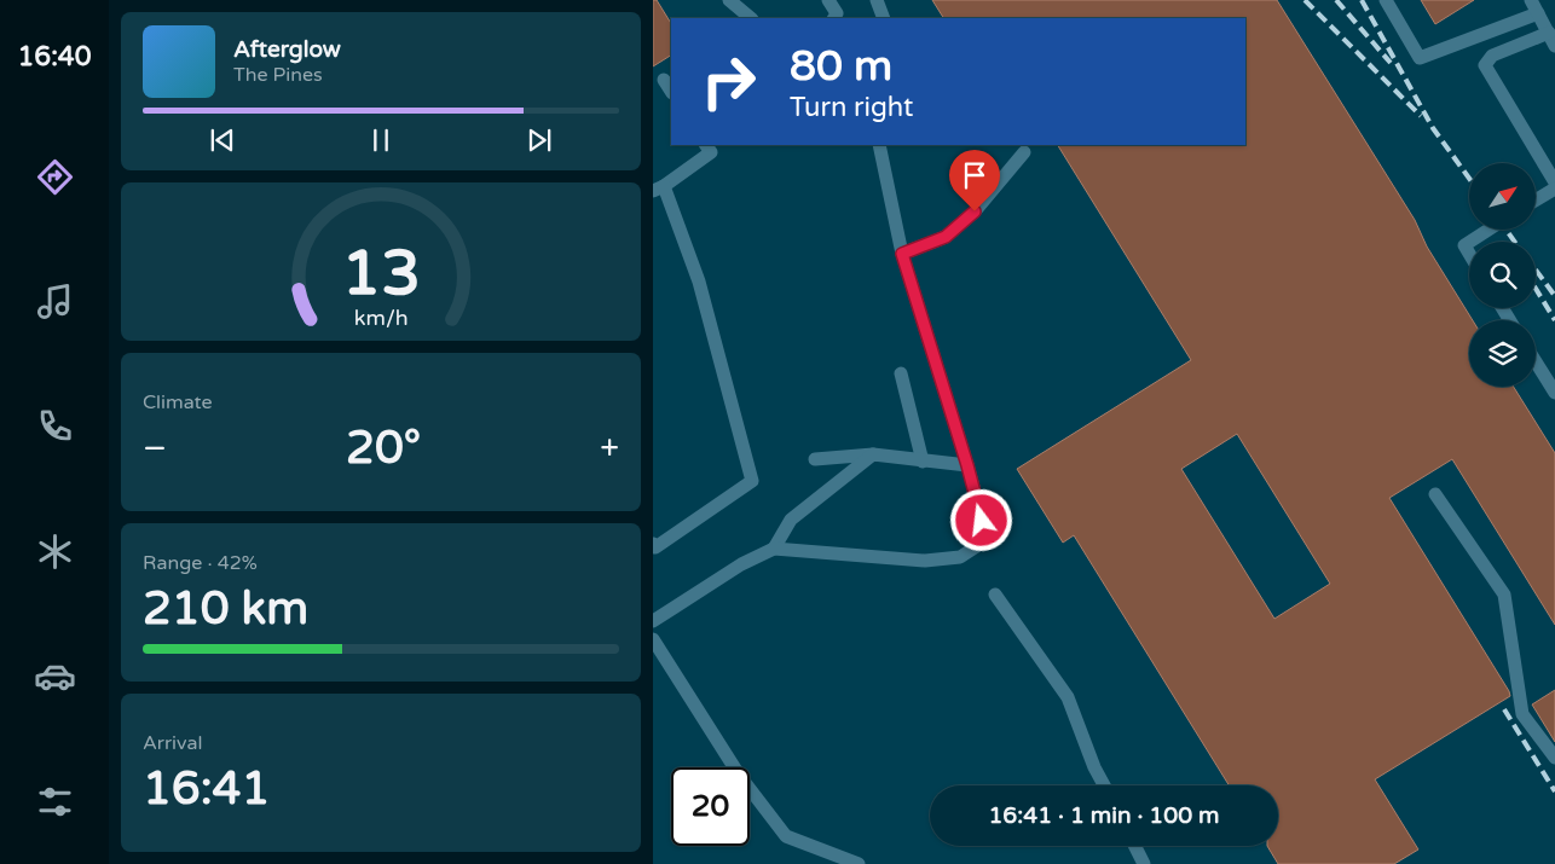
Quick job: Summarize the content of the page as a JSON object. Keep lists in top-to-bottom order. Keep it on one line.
{"north":"top right","page":{"tabs":"16:40","turn":["80 m","Turn right"],"song":["Afterglow","The Pines"],"tile":["Climate",["Range · 42%","210 km"],["Arrival","16:41"]],"heat":["−","20°","+"],"limit":"20","trip":"16:41 · 1 min · 100 m","gauge":["13","km/h"]}}
